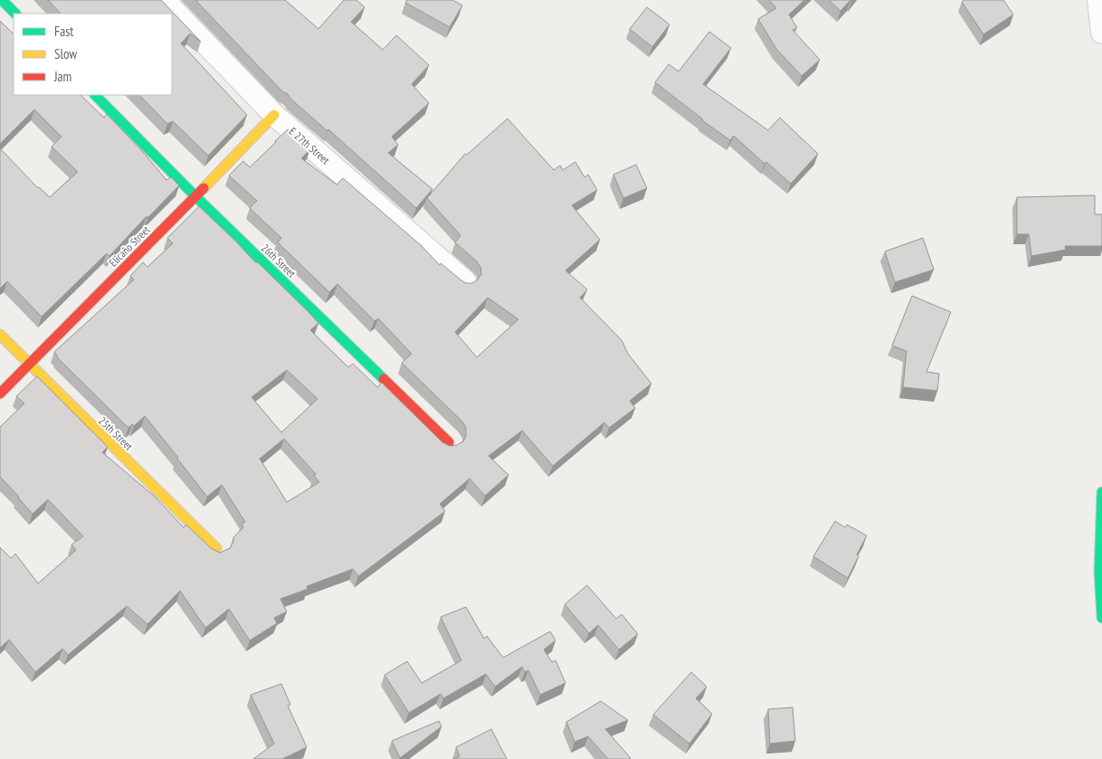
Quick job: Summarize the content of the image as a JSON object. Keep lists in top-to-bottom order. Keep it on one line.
{"streets":{"street":["E 27th Street","Elicaño Street","26th Street","25th Street"]},"crossings":[["E 27th Street","Elicaño Street"],["Elicaño Street","26th Street"],["Elicaño Street","25th Street"]],"legend":["Fast","Slow","Jam"]}
